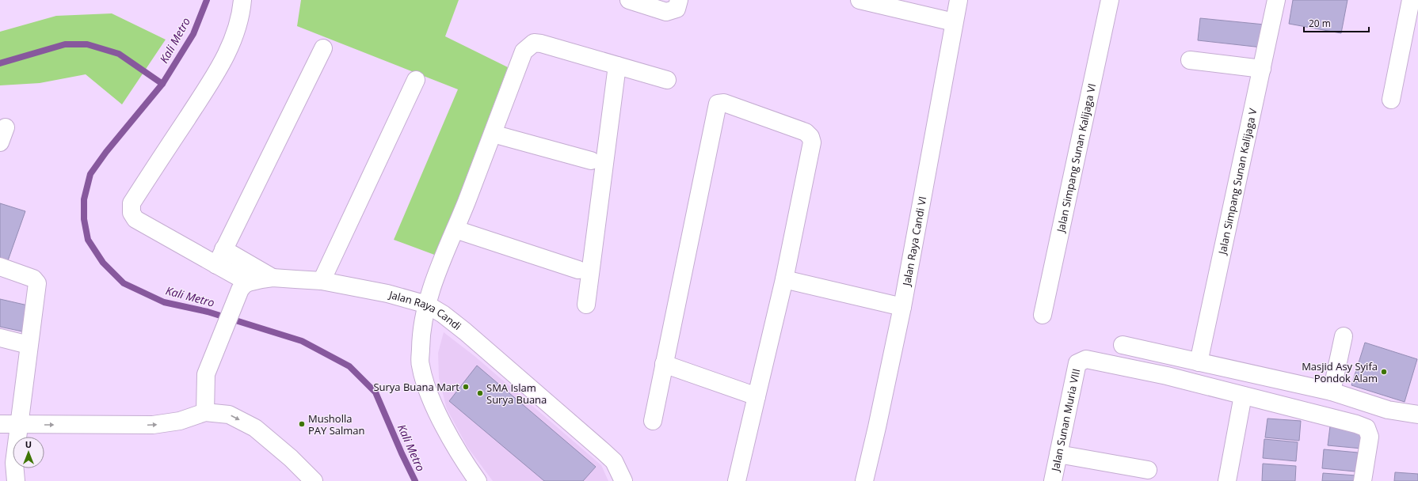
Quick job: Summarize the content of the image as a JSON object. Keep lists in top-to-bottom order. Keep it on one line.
{"streets":{"street":["Jalan Simpang Sunan Kalijaga VI","Jalan Simpang Sunan Kalijaga V","Jalan Raya Candi VI","Jalan Raya Candi","Jalan Sunan Muria VIII"]},"water":["Kali Metro"],"places":["Masjid Asy Syifa Pondok Alam","Surya Buana Mart","SMA Islam Surya Buana","Musholla PAY Salman"],"scale_bar":"20 m","north":"top"}
